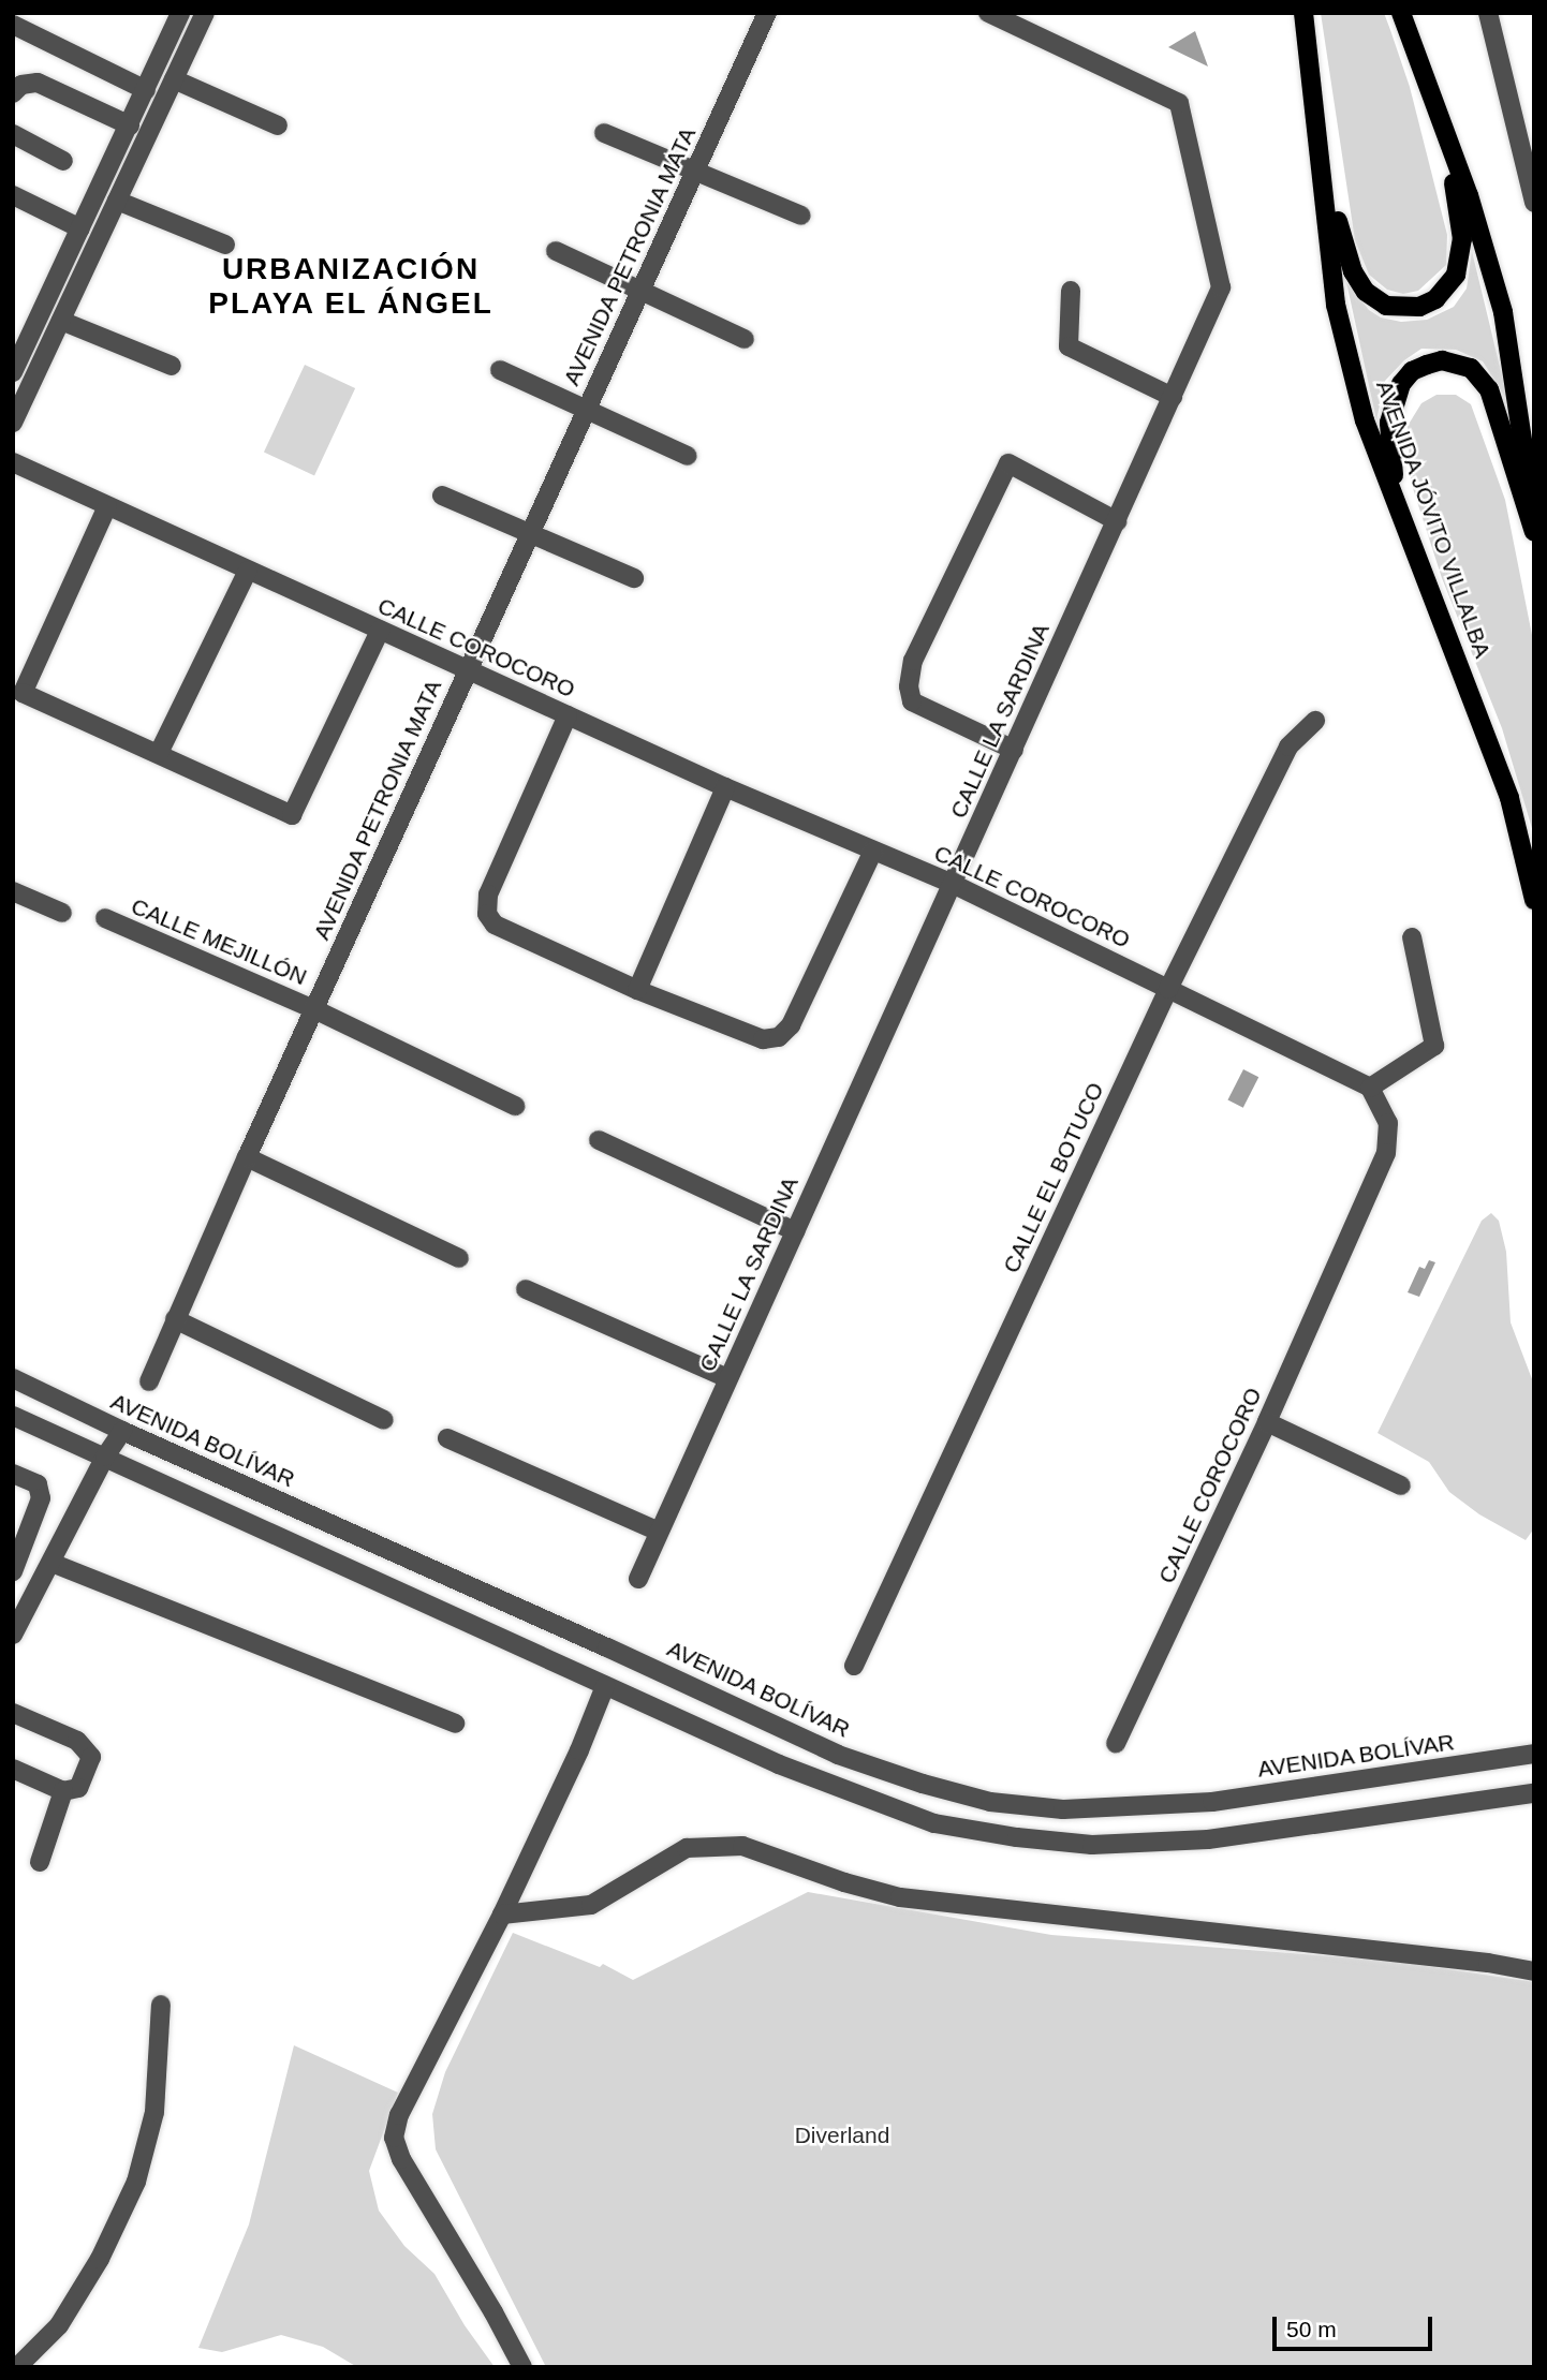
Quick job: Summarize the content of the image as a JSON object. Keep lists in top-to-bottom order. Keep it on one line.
{"streets":{"main road":["AVENIDA JÓVITO VILLALBA"],"street":["AVENIDA PETRONIA MATA","CALLE COROCORO","CALLE LA SARDINA","CALLE MEJILLÓN","CALLE EL BOTUCO","AVENIDA BOLÍVAR"]},"crossings":[["AVENIDA PETRONIA MATA","CALLE COROCORO"],["AVENIDA PETRONIA MATA","CALLE MEJILLÓN"],["CALLE COROCORO","CALLE LA SARDINA"],["CALLE COROCORO","CALLE EL BOTUCO"]],"districts":["URBANIZACIÓN PLAYA EL ÁNGEL"],"parks":["Diverland"],"scale_bar":"50 m"}
